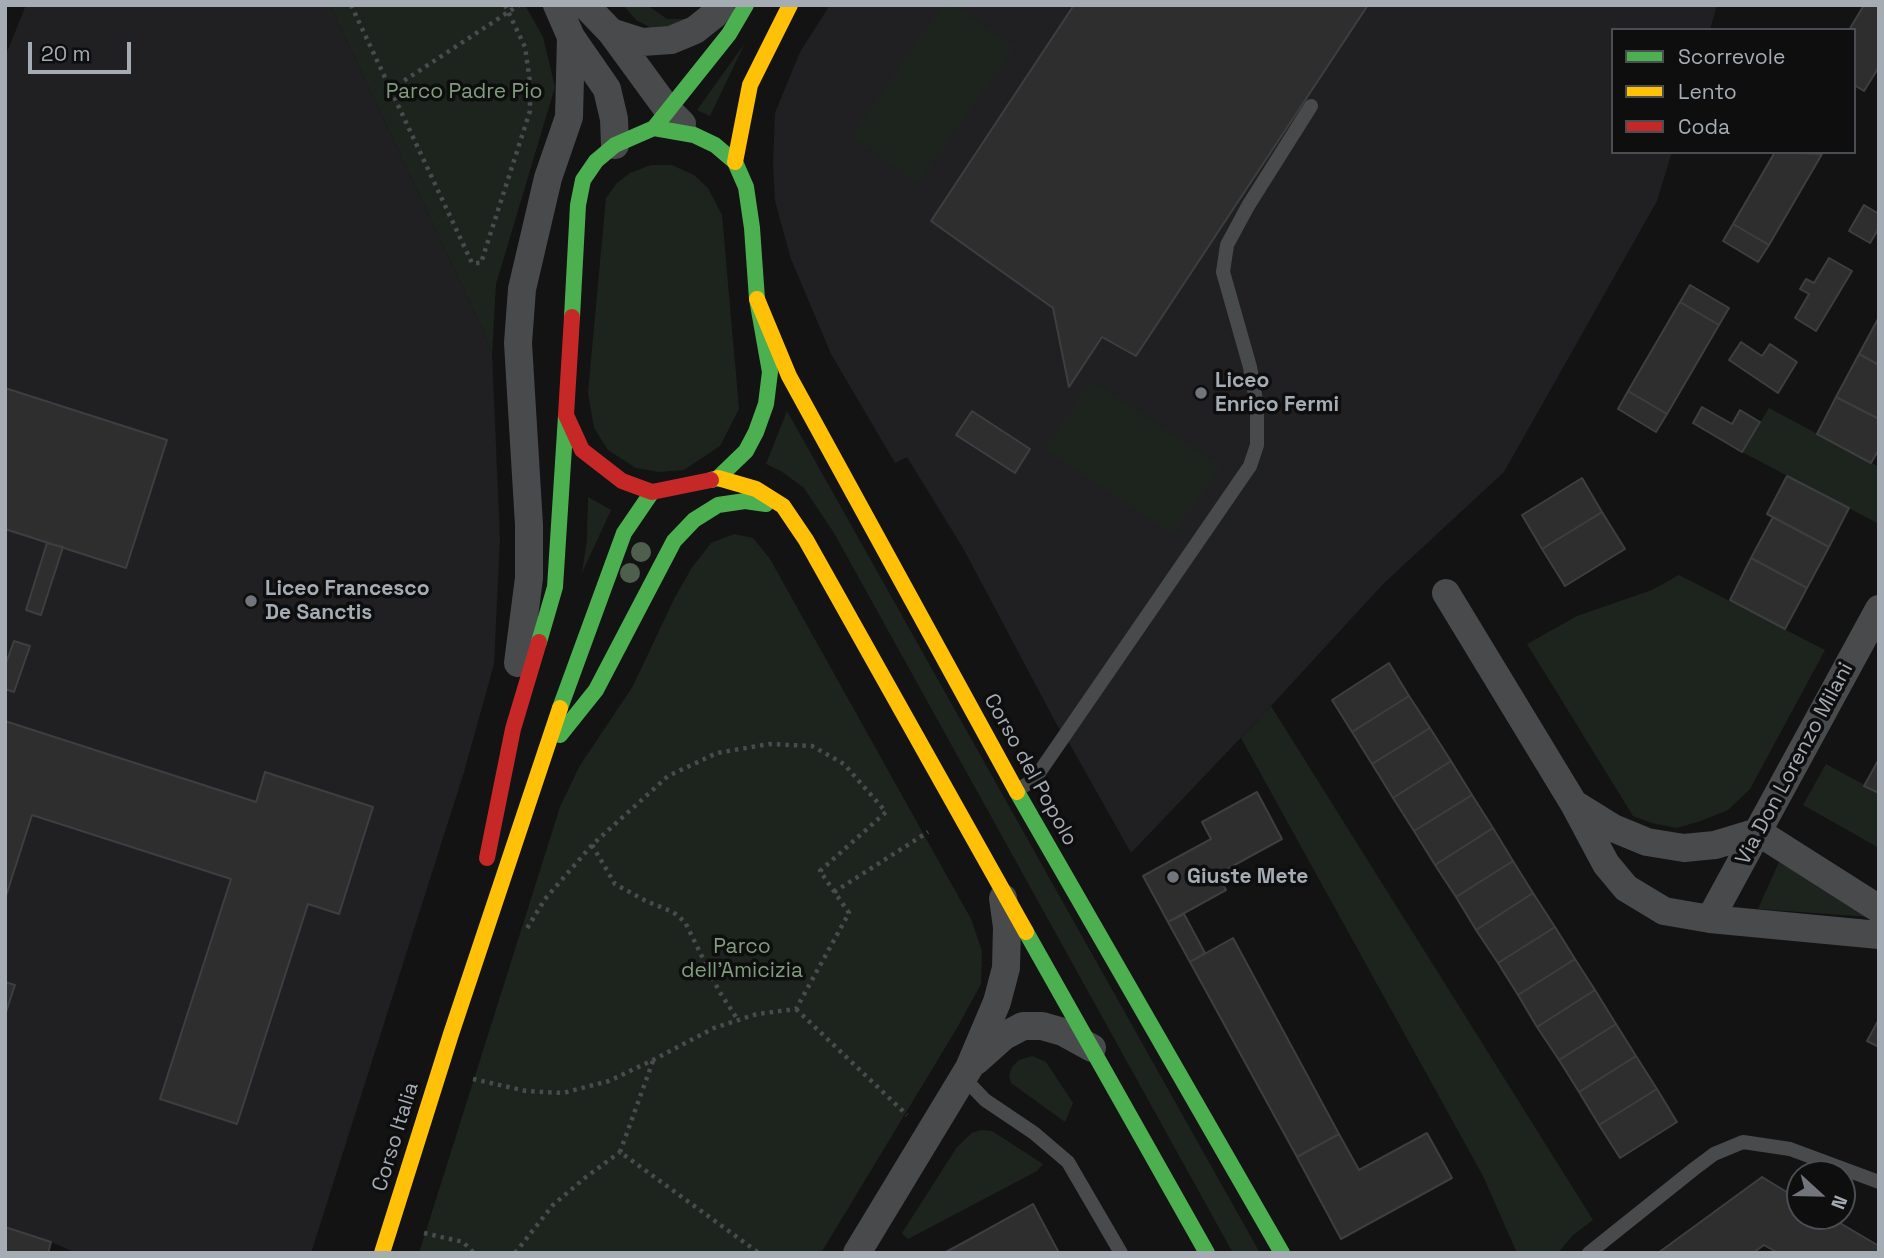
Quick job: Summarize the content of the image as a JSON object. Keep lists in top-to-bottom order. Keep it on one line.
{"streets":{"main road":["Corso del Popolo","Corso Italia"],"street":["Via Don Lorenzo Milani"]},"parks":["Parco Padre Pio","Parco dell'Amicizia"],"places":["Liceo Enrico Fermi","Liceo Francesco De Sanctis","Giuste Mete"],"legend":["Scorrevole","Lento","Coda"],"scale_bar":"20 m","north":"right"}
